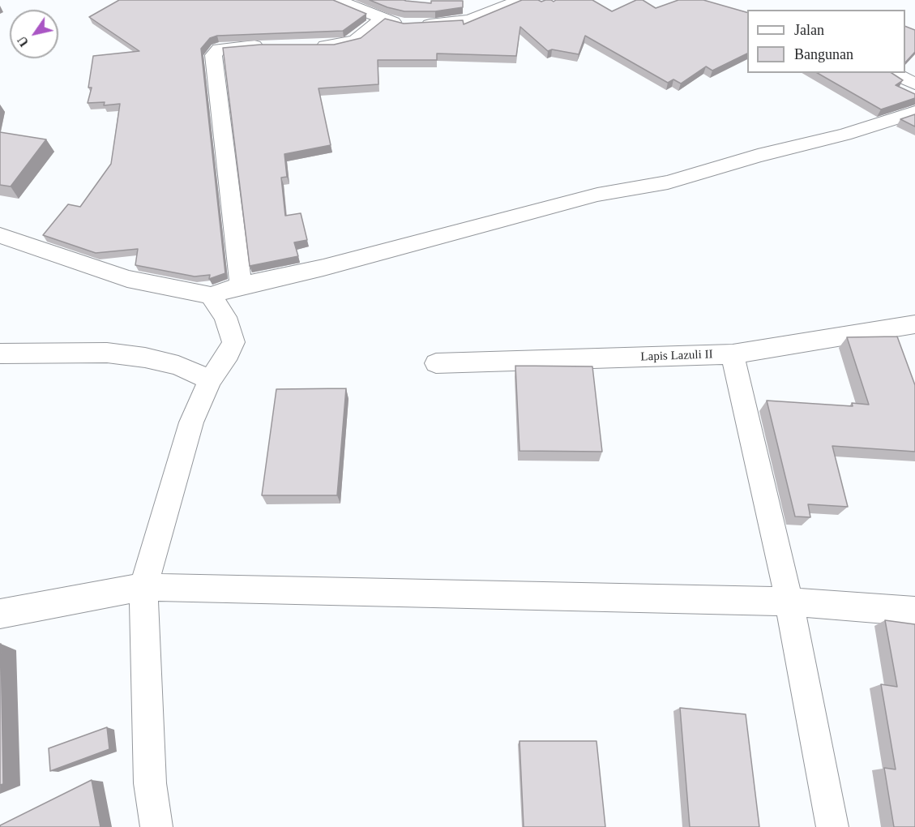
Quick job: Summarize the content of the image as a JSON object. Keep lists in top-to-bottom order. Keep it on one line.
{"streets":{"street":["Lapis Lazuli II"]},"legend":["Jalan","Bangunan"],"north":"bottom left"}
